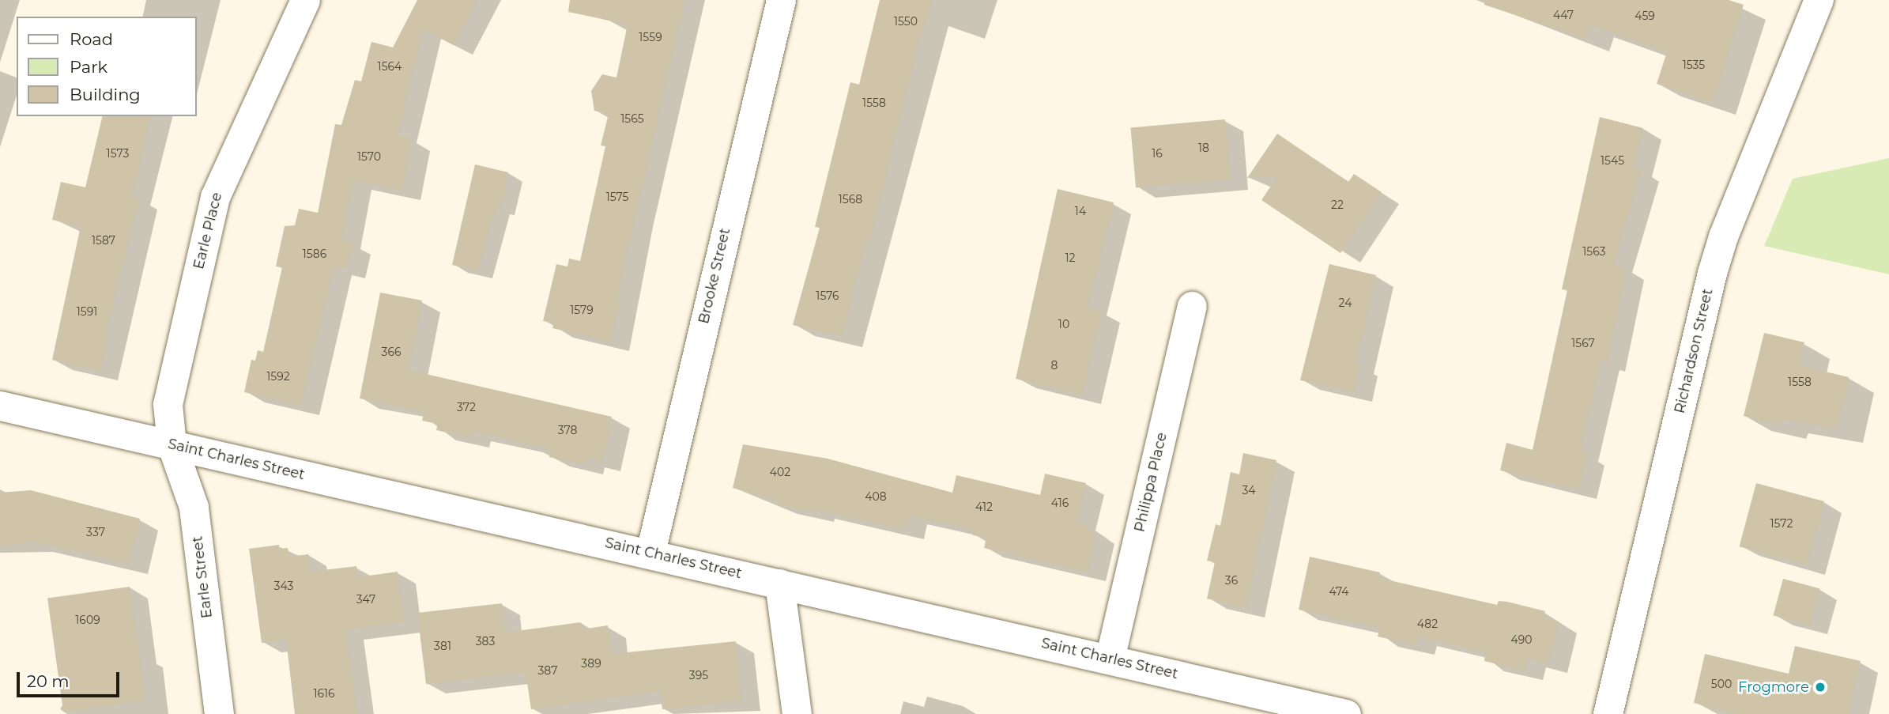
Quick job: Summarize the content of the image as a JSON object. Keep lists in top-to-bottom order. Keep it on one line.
{"streets":{"street":["Earle Place","Brooke Street","Richardson Street","Saint Charles Street","Philippa Place","Earle Street"]},"crossings":[["Earle Place","Saint Charles Street"],["Earle Place","Earle Street"],["Brooke Street","Saint Charles Street"],["Saint Charles Street","Philippa Place"],["Saint Charles Street","Earle Street"]],"places":["Frogmore"],"house_numbers":["447","459","1550","1559","1535","1564","1558","1565","18","1573","16","1570","1545","1575","1568","22","14","1587","1563","1586","12","1576","24","1579","1591","10","1567","366","8","1592","1558","372","378","402","34","408","416","412","1572","337","36","343","474","347","1609","482","490","383","381","389","387","395","500","1616"],"legend":["Road","Park","Building"],"scale_bar":"20 m"}
